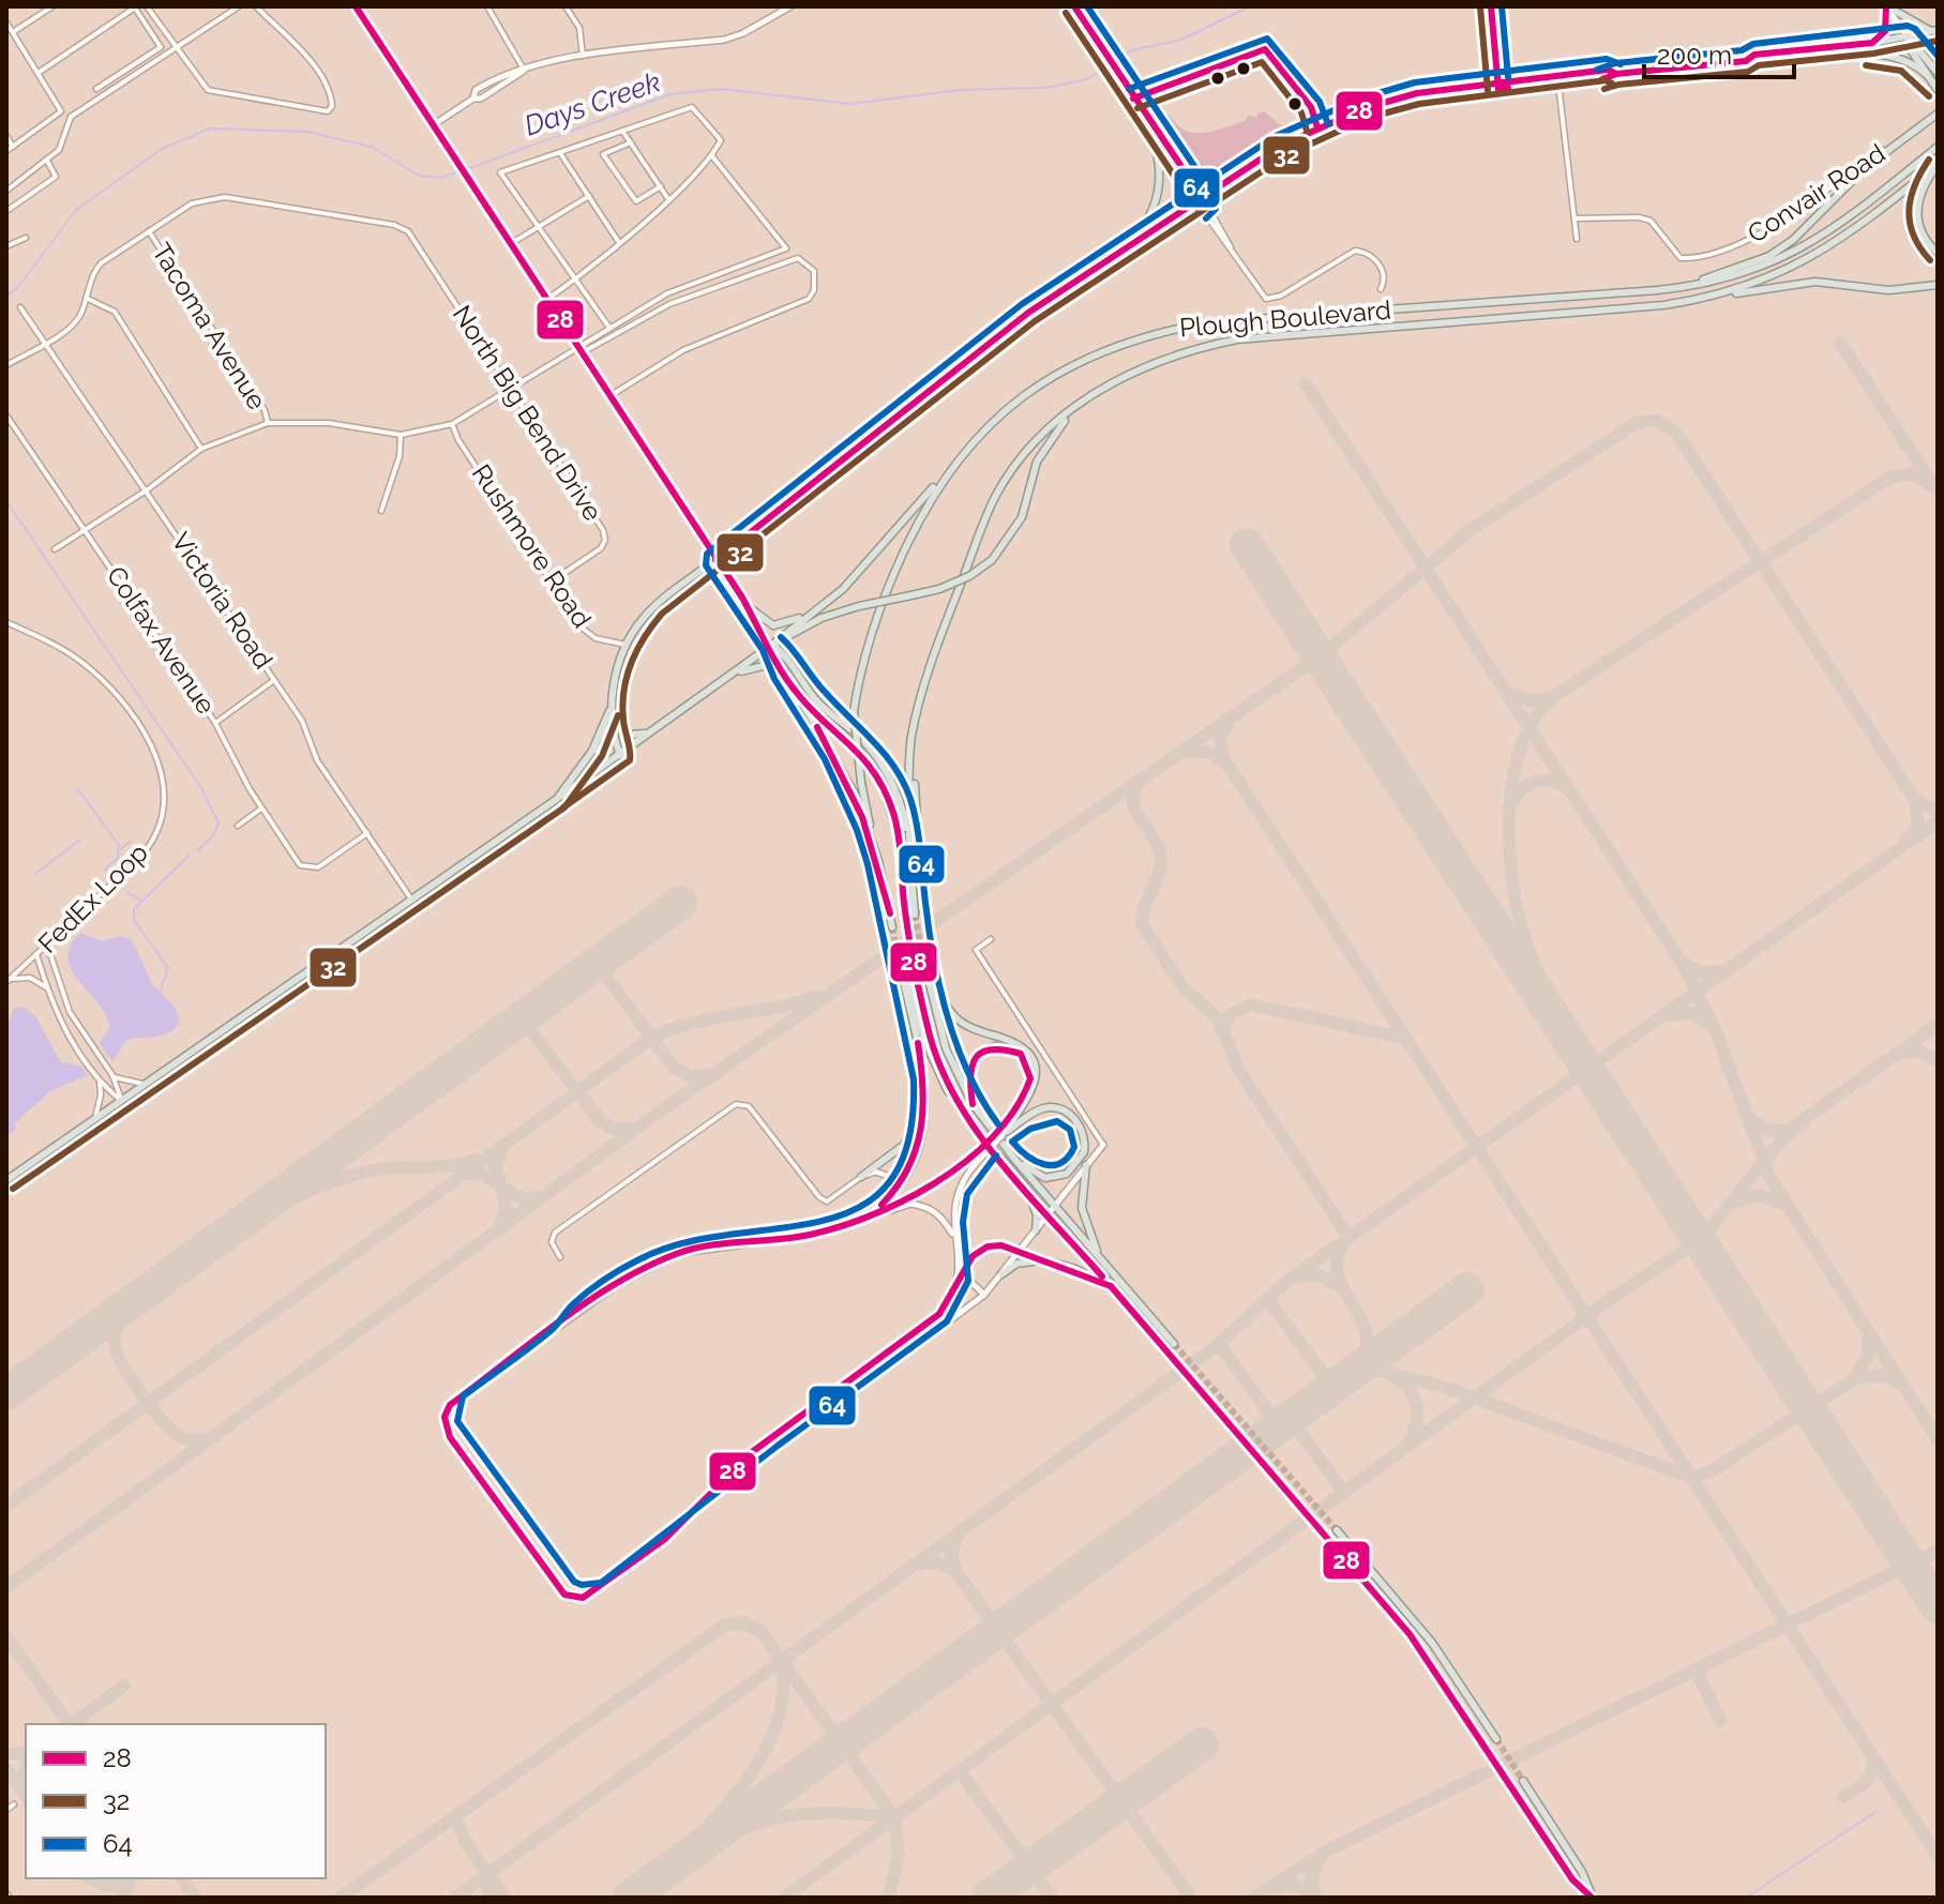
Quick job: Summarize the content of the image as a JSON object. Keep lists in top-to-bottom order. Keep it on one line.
{"streets":{"main road":["Convair Road","Plough Boulevard"],"street":["Tacoma Avenue","North Big Bend Drive","Rushmore Road","Victoria Road","Colfax Avenue","FedEx Loop"]},"crossings":[["Tacoma Avenue","North Big Bend Drive"],["North Big Bend Drive","Rushmore Road"],["Victoria Road","Colfax Avenue"]],"water":["Days Creek"],"lines":["transit line 28","transit line 64","transit line 32"],"legend":["28","32","64"],"scale_bar":"200 m"}
